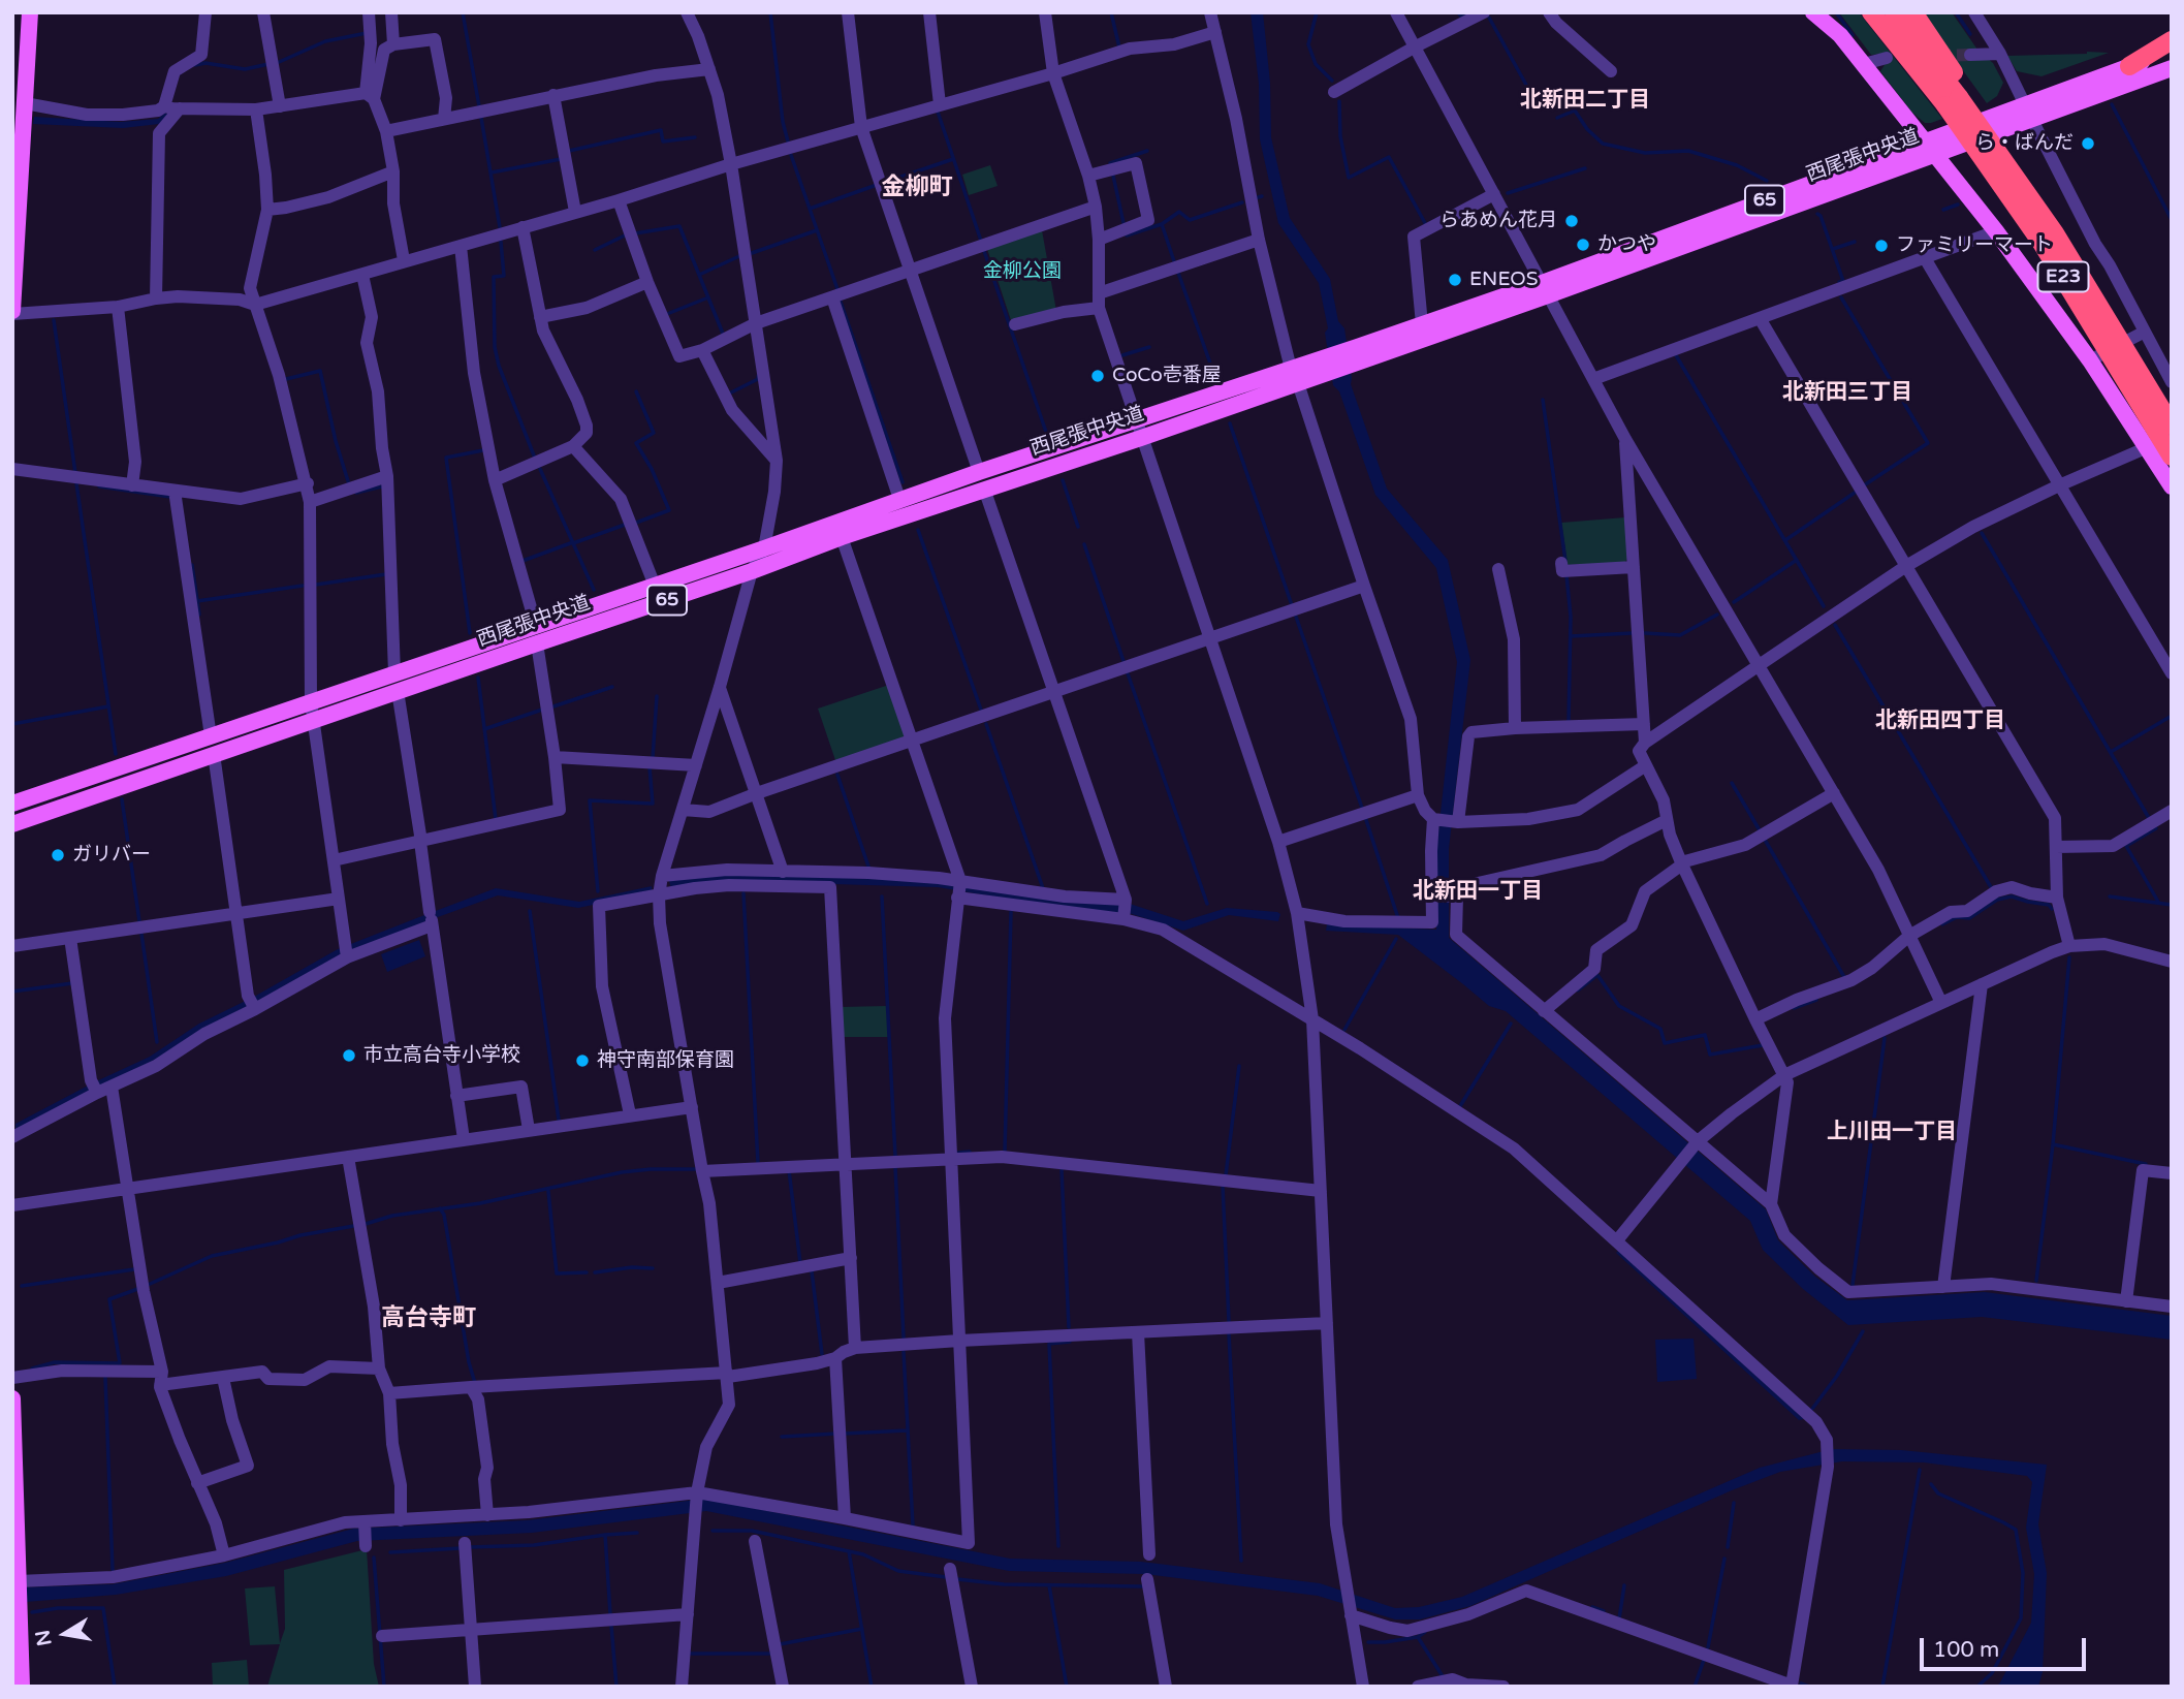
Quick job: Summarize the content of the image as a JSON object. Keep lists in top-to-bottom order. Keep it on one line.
{"streets":{"highway":["E23"],"main road":["西尾張中央道","65"]},"districts":["北新田二丁目","金柳町","北新田三丁目","北新田四丁目","北新田一丁目","上川田一丁目","高台寺町"],"parks":["金柳公園"],"places":["ら・ばんだ","らあめん花月","かつや","ファミリーマート","ENEOS","CoCo壱番屋","ガリバー","市立高台寺小学校","神守南部保育園"],"scale_bar":"100 m","north":"left"}
